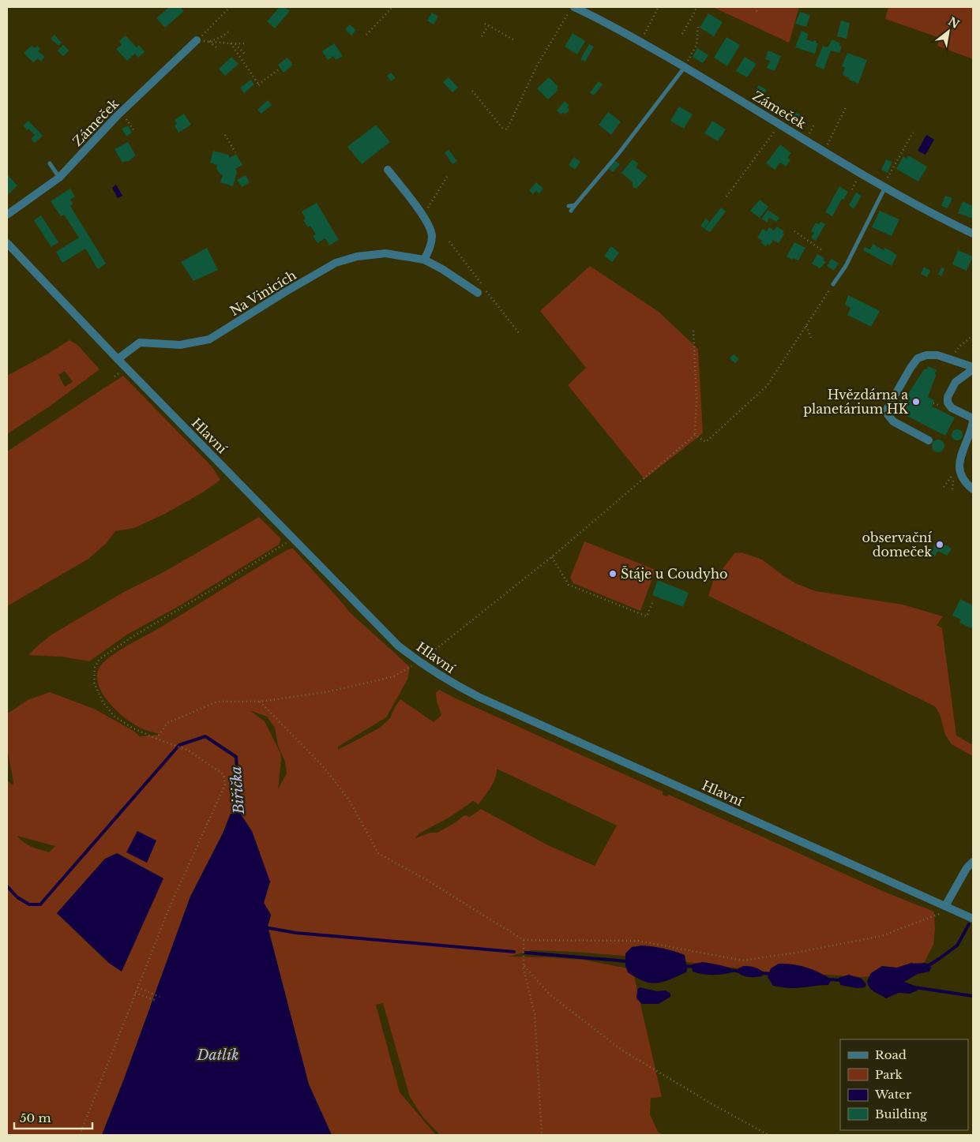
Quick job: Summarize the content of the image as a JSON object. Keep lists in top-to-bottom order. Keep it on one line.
{"streets":{"street":["Zámeček","Na Vinicích","Hlavní"]},"crossings":[["Na Vinicích","Hlavní"]],"water":["Biřička","Datlík"],"places":["Hvězdárna a planetárium HK","observační domeček","Štáje u Coudyho"],"legend":["Road","Park","Water","Building"],"scale_bar":"50 m","north":"top right"}
